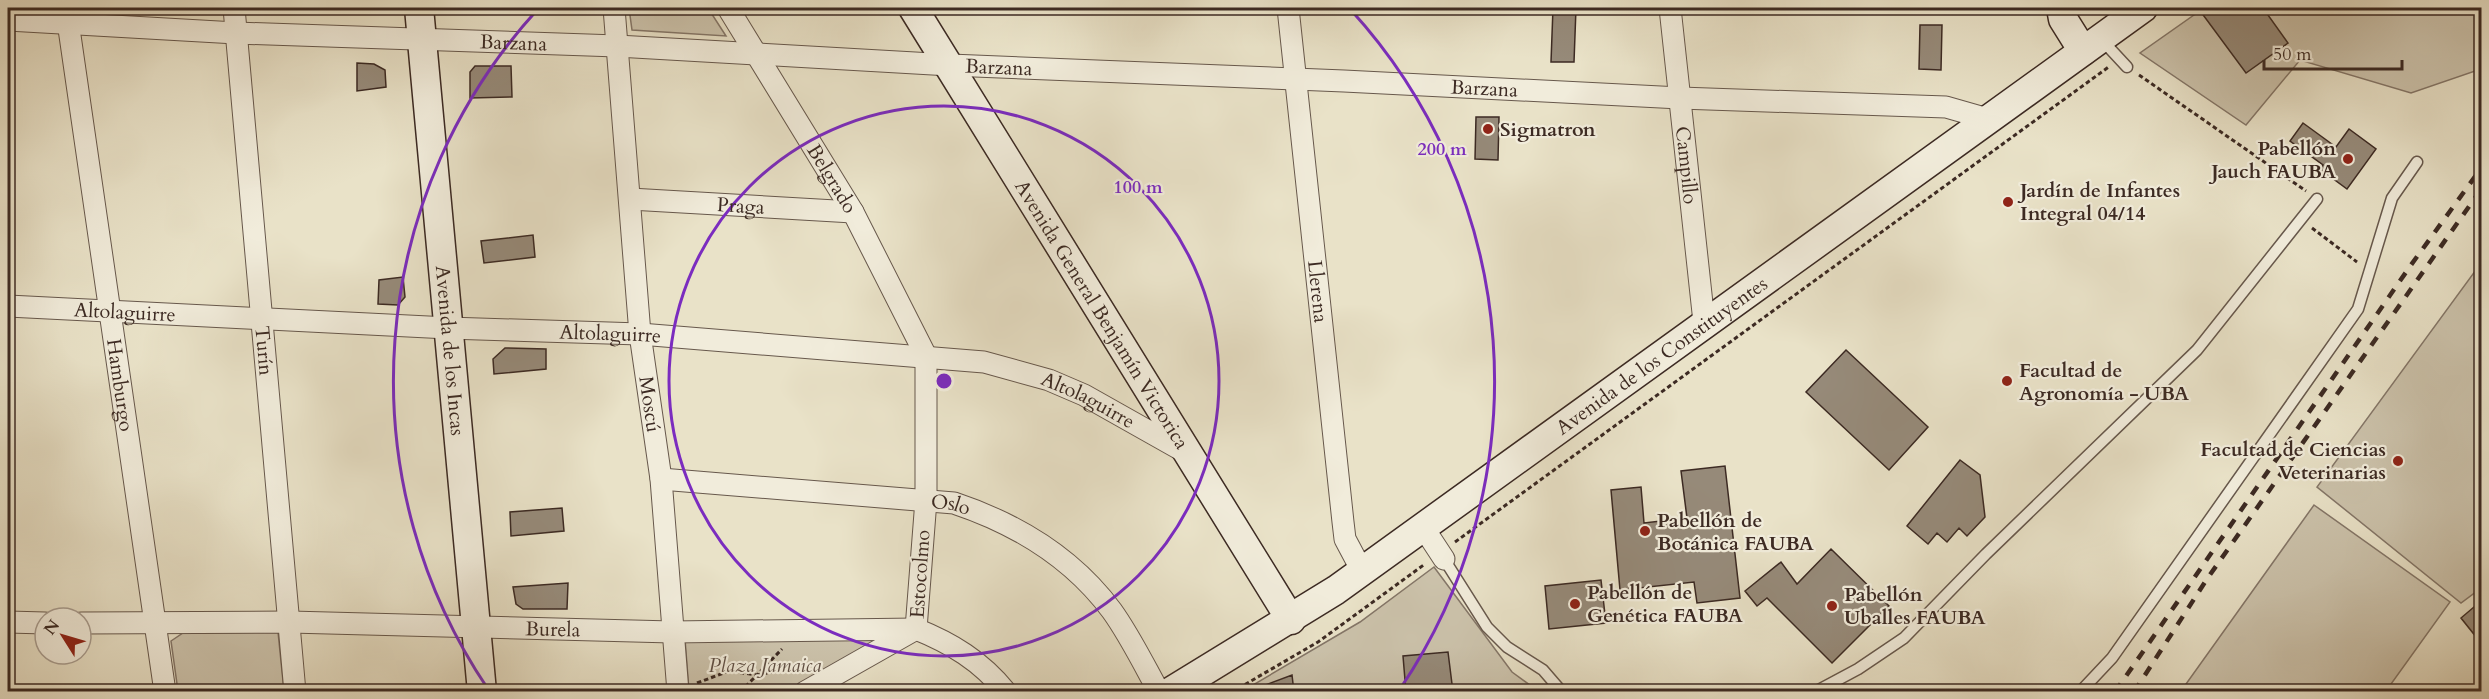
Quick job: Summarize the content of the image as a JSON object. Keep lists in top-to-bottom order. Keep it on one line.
{"streets":{"main road":["Avenida General Benjamín Victorica","Avenida de los Incas","Avenida de los Constituyentes"],"street":["Barzana","Campillo","Belgrado","Praga","Llerena","Altolaguirre","Turín","Hamburgo","Moscú","Oslo","Estocolmo","Burela"]},"crossings":[["Barzana","Campillo"],["Barzana","Belgrado"],["Barzana","Llerena"],["Barzana","Avenida General Benjamín Victorica"],["Barzana","Turín"],["Barzana","Avenida de los Incas"],["Barzana","Avenida de los Constituyentes"],["Barzana","Hamburgo"],["Barzana","Moscú"],["Campillo","Avenida de los Constituyentes"],["Belgrado","Praga"],["Belgrado","Altolaguirre"],["Belgrado","Estocolmo"],["Praga","Moscú"],["Llerena","Avenida de los Constituyentes"],["Altolaguirre","Avenida General Benjamín Victorica"],["Altolaguirre","Turín"],["Altolaguirre","Avenida de los Incas"],["Altolaguirre","Hamburgo"],["Altolaguirre","Moscú"],["Altolaguirre","Estocolmo"],["Avenida General Benjamín Victorica","Avenida de los Constituyentes"],["Turín","Burela"],["Avenida de los Incas","Burela"],["Hamburgo","Burela"],["Moscú","Oslo"],["Moscú","Burela"],["Oslo","Estocolmo"],["Estocolmo","Burela"]],"parks":["Plaza Jamaica"],"places":["Sigmatron","Pabellón Jauch FAUBA","Jardín de Infantes Integral 04/14","Facultad de Agronomía - UBA","Facultad de Ciencias Veterinarias","Pabellón de Botánica FAUBA","Pabellón de Genética FAUBA","Pabellón Uballes FAUBA"],"scale_bar":"50 m","north":"top left","rings":["200 m","100 m"]}
